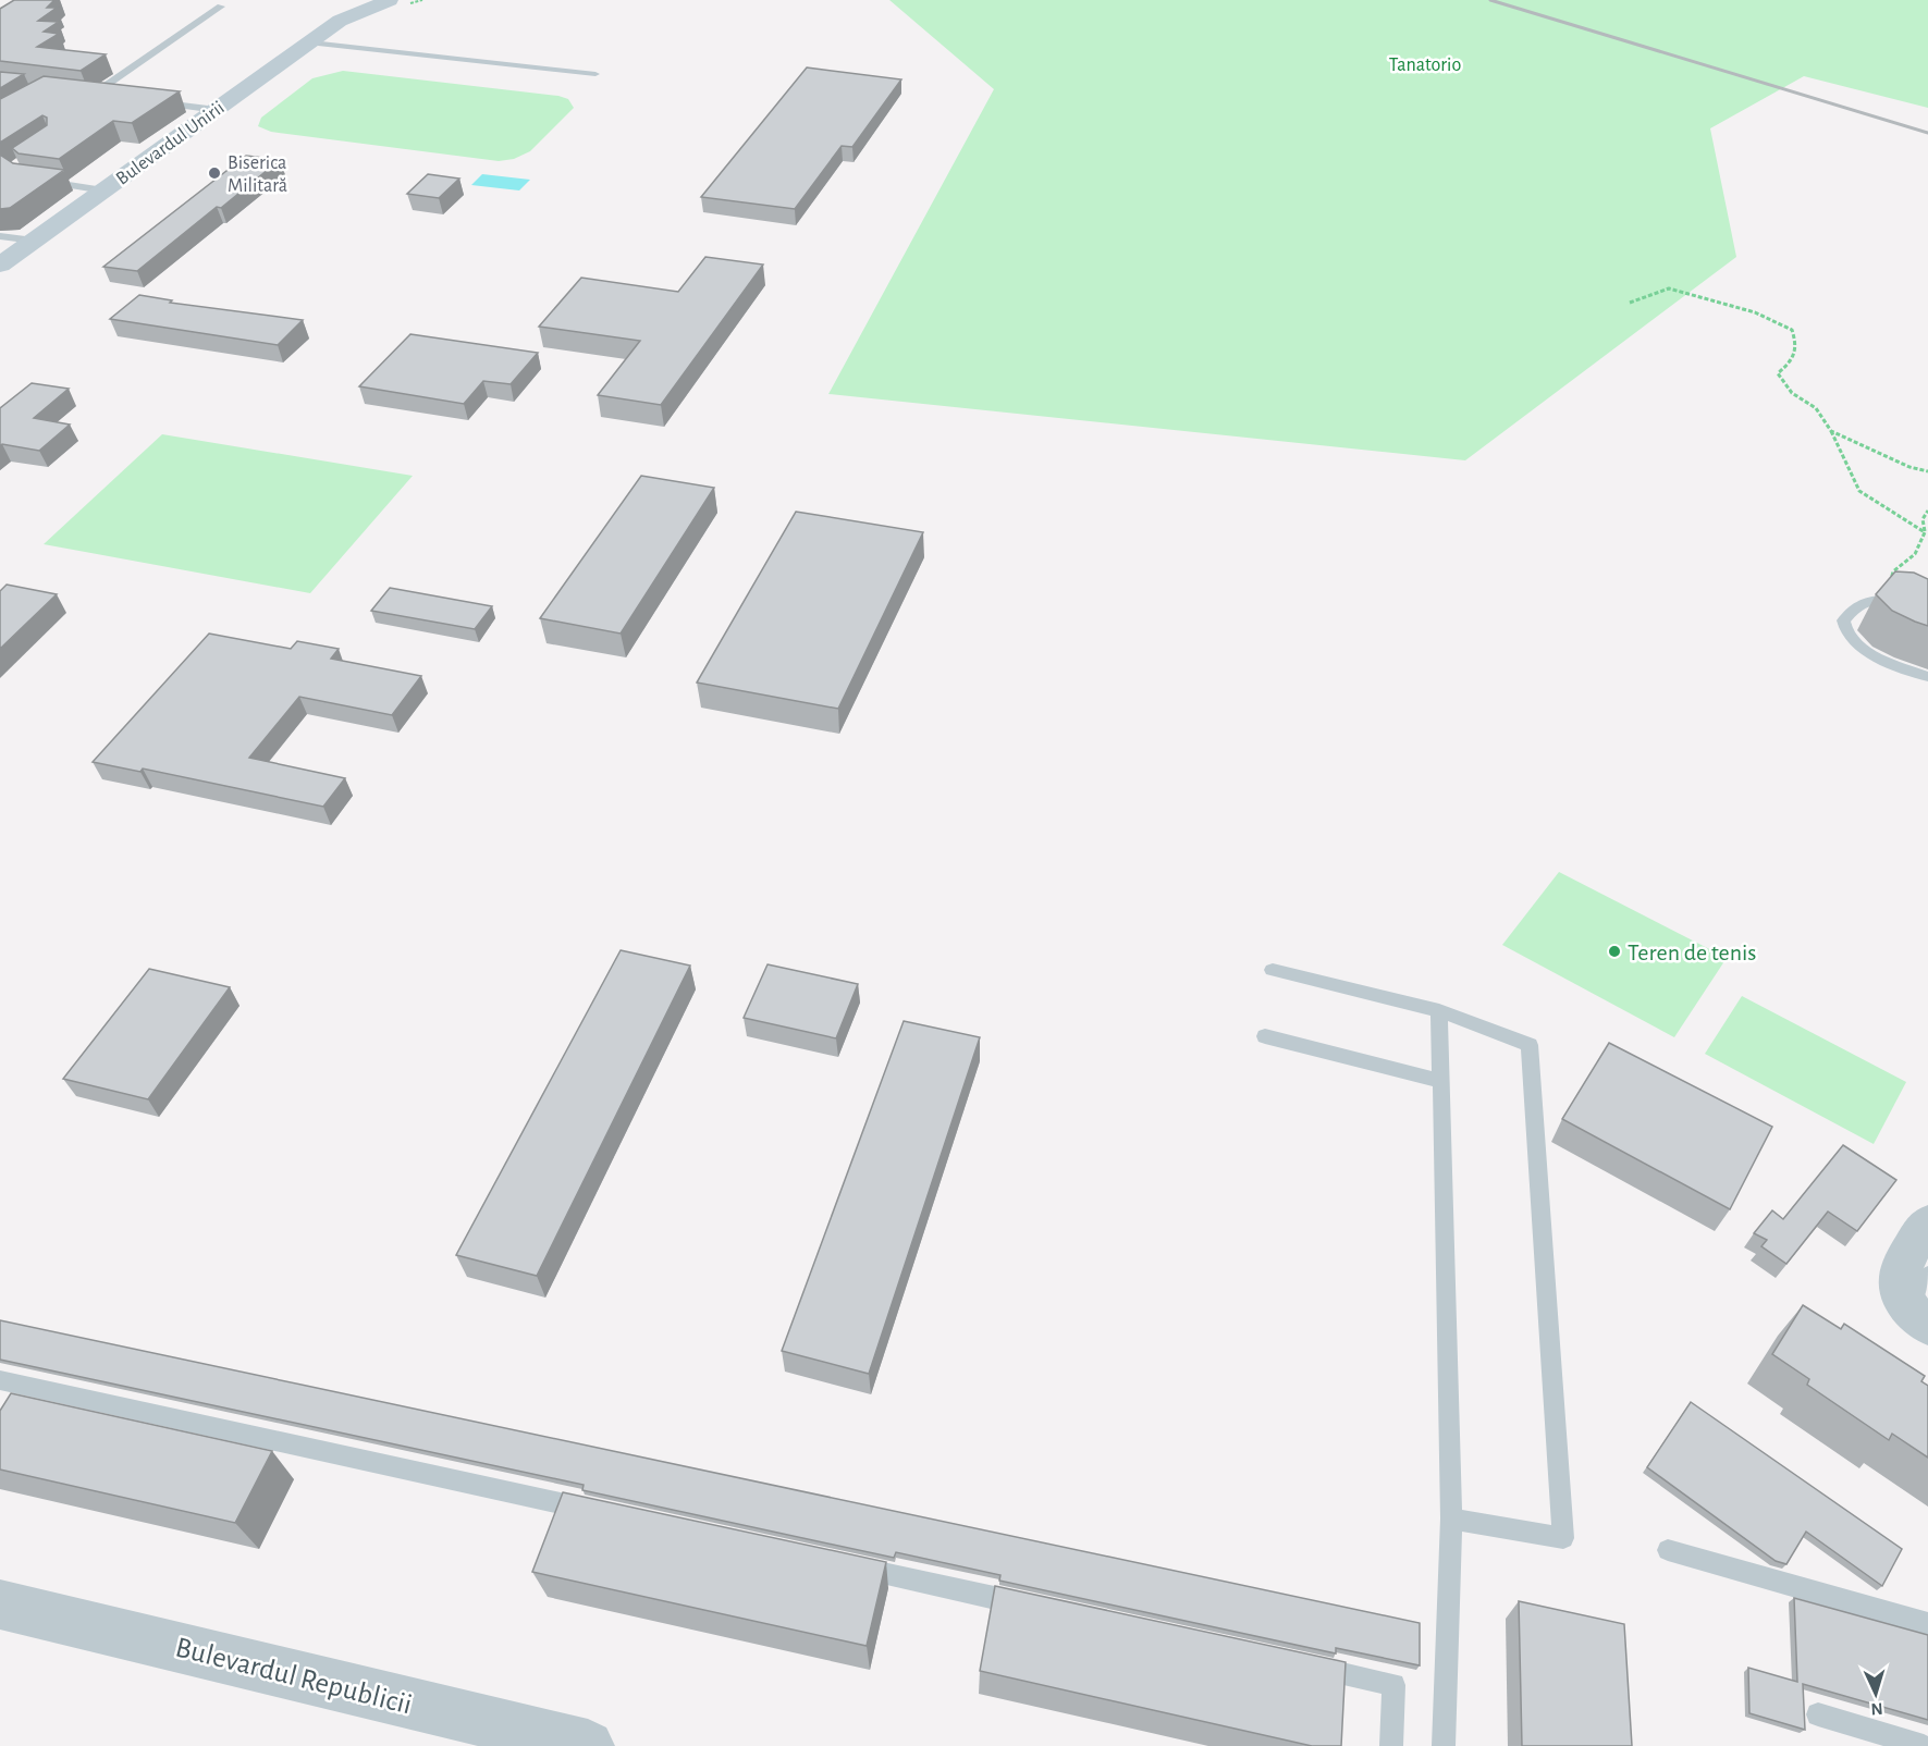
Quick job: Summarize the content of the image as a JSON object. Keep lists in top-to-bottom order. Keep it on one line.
{"streets":{"main road":["Bulevardul Unirii"],"street":["Bulevardul Republicii"]},"parks":["Tanatorio"],"places":["Biserica Militară","Teren de tenis"],"north":"bottom"}
